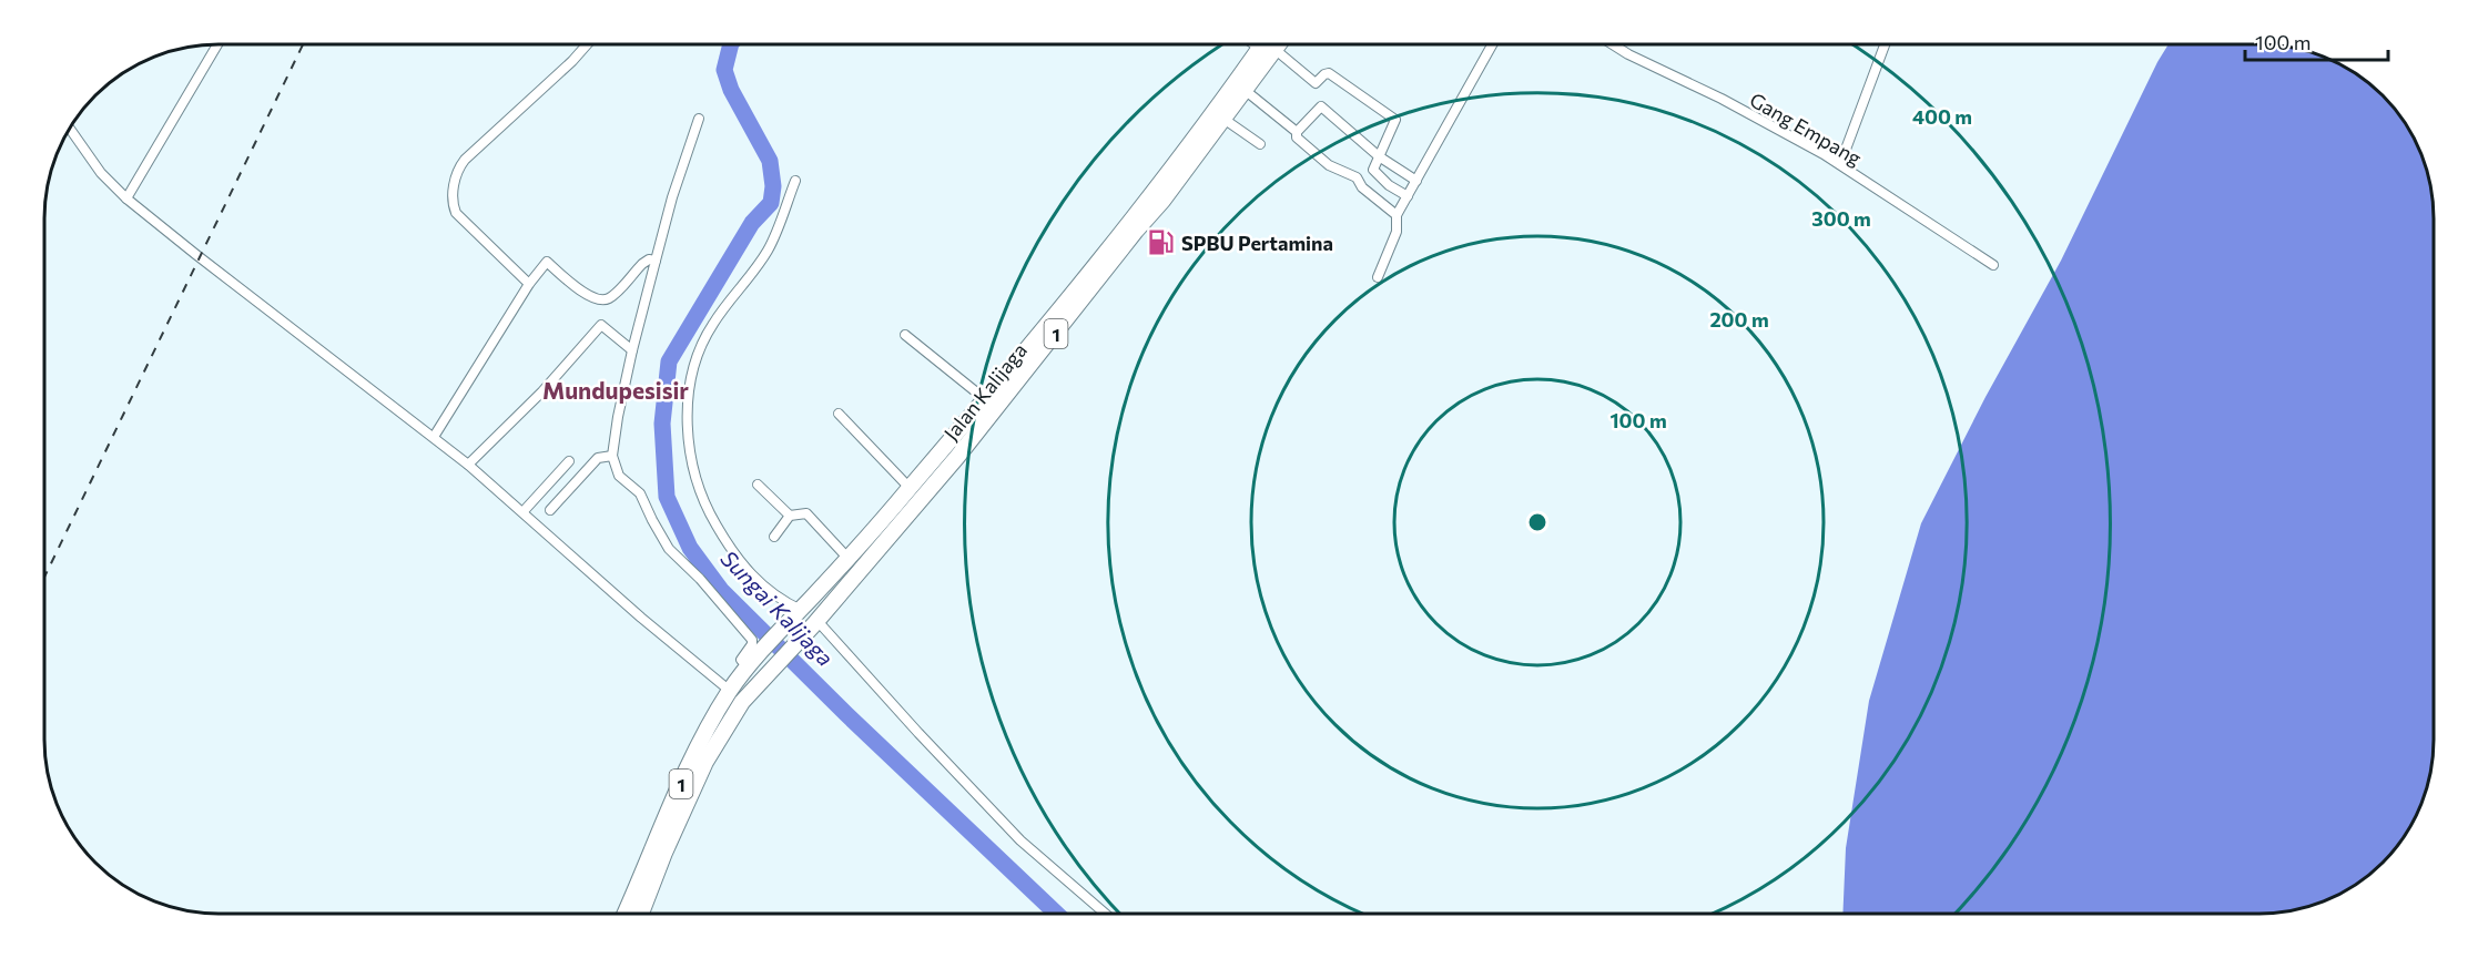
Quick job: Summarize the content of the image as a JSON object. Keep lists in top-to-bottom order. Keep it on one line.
{"streets":{"highway":["1","Jalan Kalijaga"],"street":["Gang Empang"]},"crossings":[["1","Jalan Kalijaga"]],"districts":["Mundupesisir"],"water":["Sungai Kalijaga"],"places":{"fuel station":["SPBU Pertamina"]},"scale_bar":"100 m","rings":["400 m","300 m","200 m","100 m"]}
